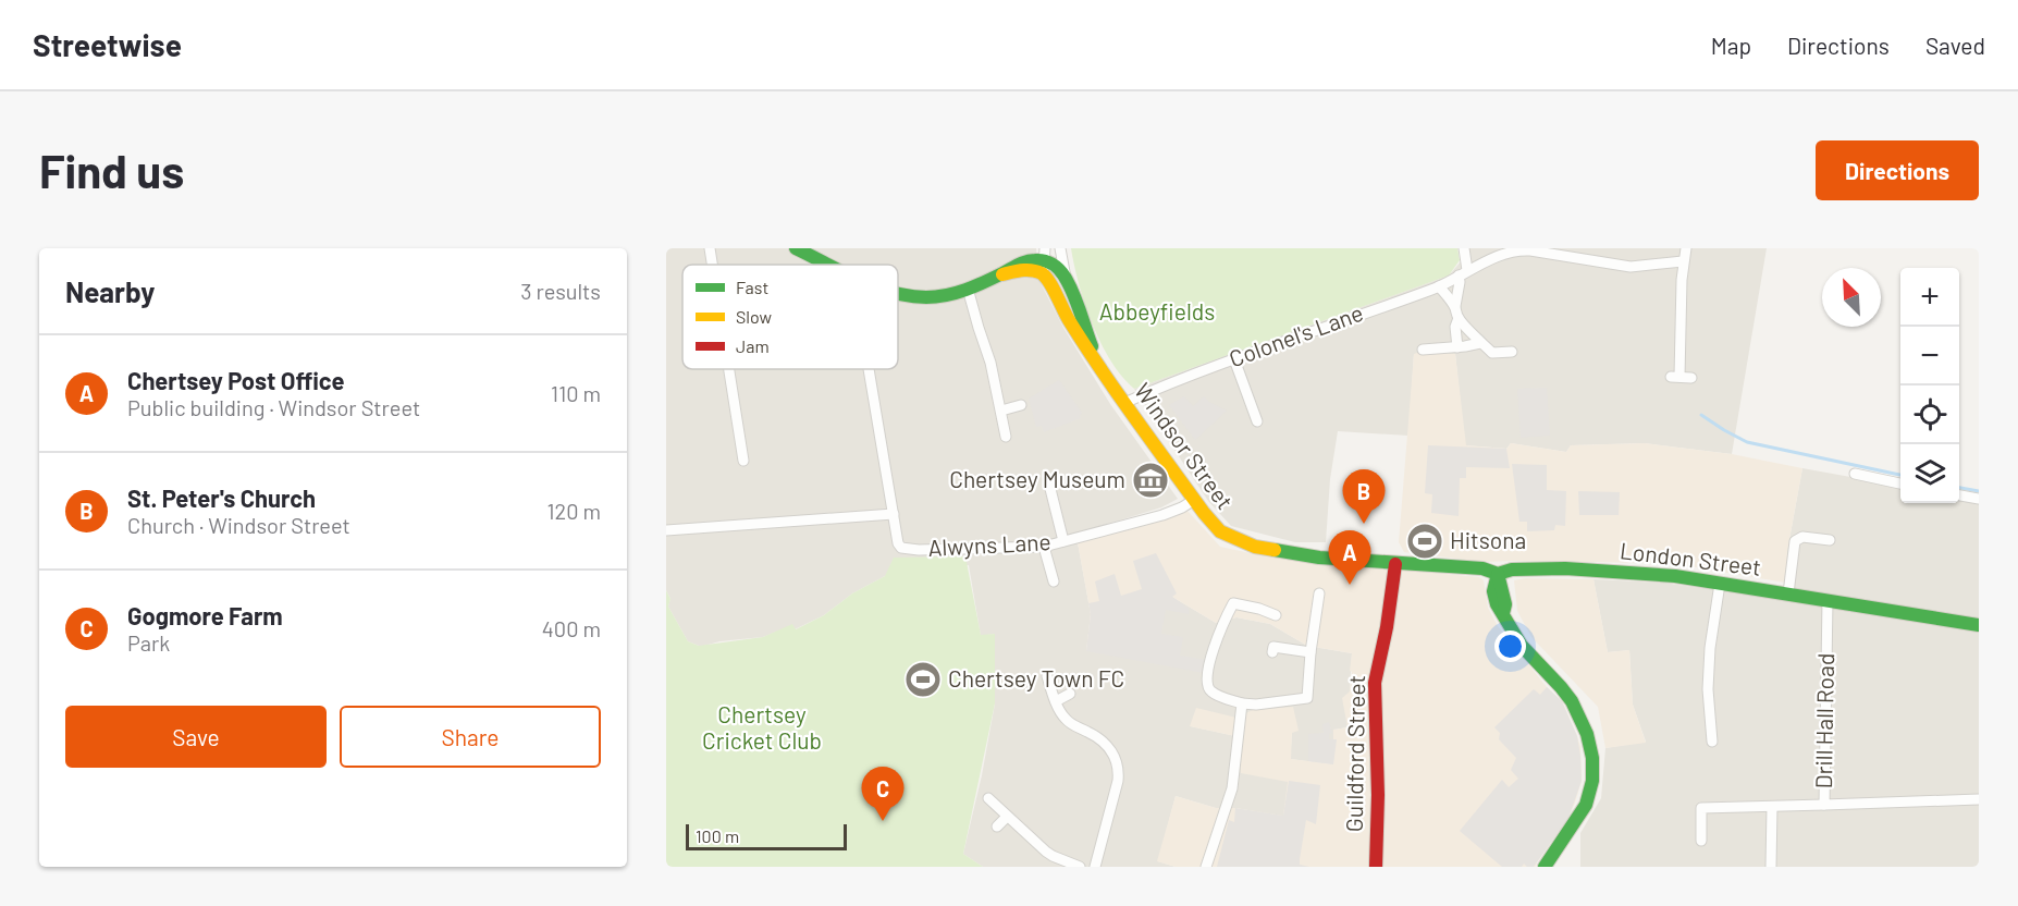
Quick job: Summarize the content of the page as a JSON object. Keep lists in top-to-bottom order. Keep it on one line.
{"streets":{"main road":["Windsor Street","London Street","Guildford Street"],"street":["Colonel's Lane","Alwyns Lane","Drill Hall Road"]},"crossings":[["Colonel's Lane","Windsor Street"],["Windsor Street","Alwyns Lane"],["Windsor Street","London Street"],["Windsor Street","Guildford Street"],["London Street","Drill Hall Road"],["London Street","Guildford Street"]],"parks":["Abbeyfields","Chertsey Cricket Club"],"places":{"museum":["Chertsey Museum"],"sports":["Hitsona","Chertsey Town FC"]},"legend":["Fast","Slow","Jam"],"scale_bar":"100 m","north":"top left","page":{"header":"Streetwise","nav":["Map","Directions","Saved"],"buttons":["Directions",["Save","Share"]],"title":"Find us","heading":["Nearby","3 results"],"map_buttons":["+","−"],"list":[{"mark":"A","name":"Chertsey Post Office","note":"Public building · Windsor Street","value":"110 m"},{"mark":"B","name":"St. Peter's Church","note":"Church · Windsor Street","value":"120 m"},{"mark":"C","name":"Gogmore Farm","note":"Park","value":"400 m"}],"pins":["B","A","C"],"scale":"100 m"}}
